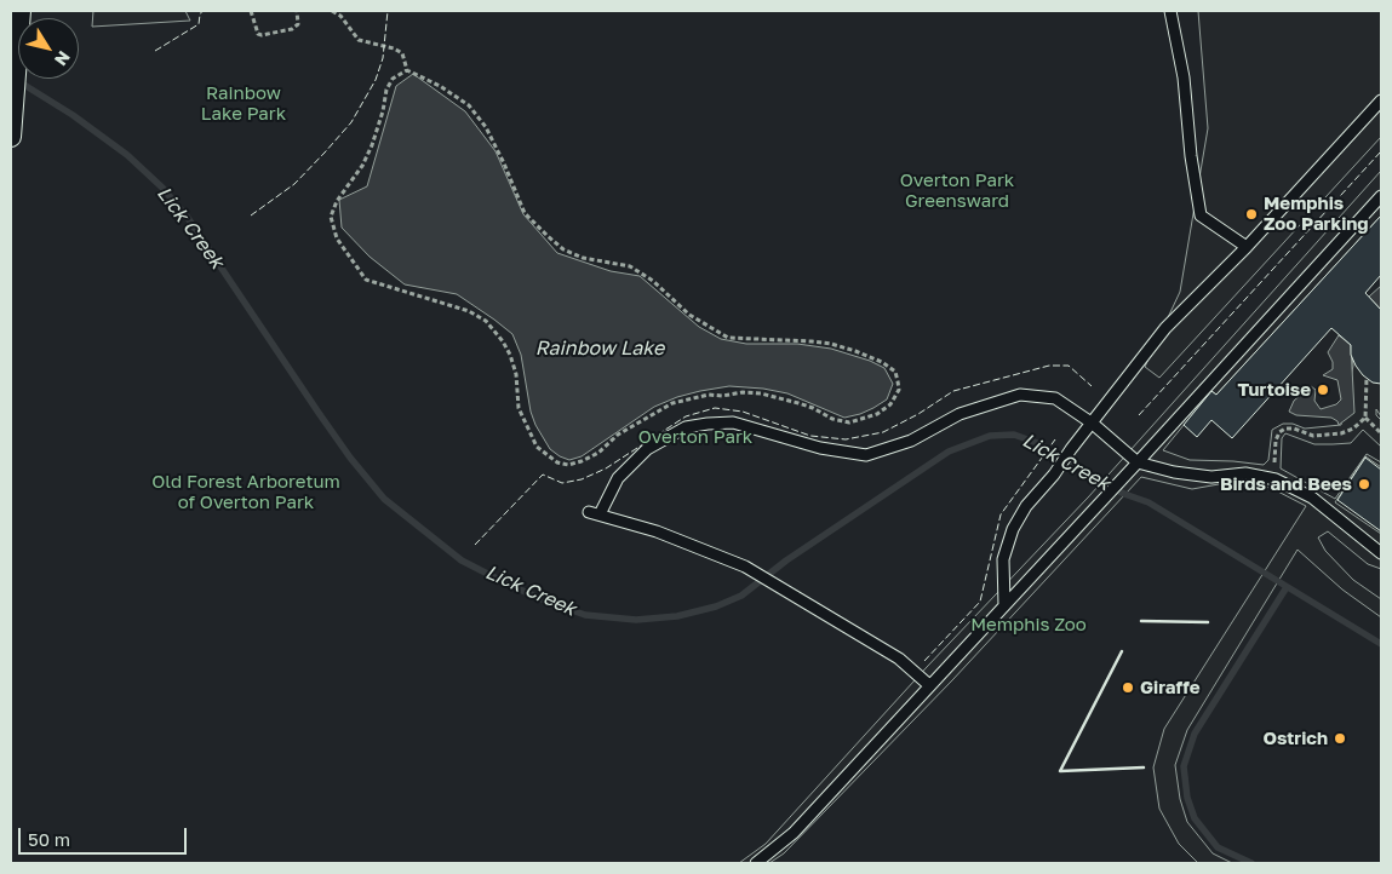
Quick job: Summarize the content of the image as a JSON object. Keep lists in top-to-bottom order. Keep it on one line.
{"water":["Lick Creek","Rainbow Lake"],"parks":["Rainbow Lake Park","Overton Park Greensward","Overton Park","Old Forest Arboretum of Overton Park","Memphis Zoo"],"places":["Memphis Zoo Parking","Turtoise","Birds and Bees","Giraffe","Ostrich"],"scale_bar":"50 m","north":"bottom right"}
